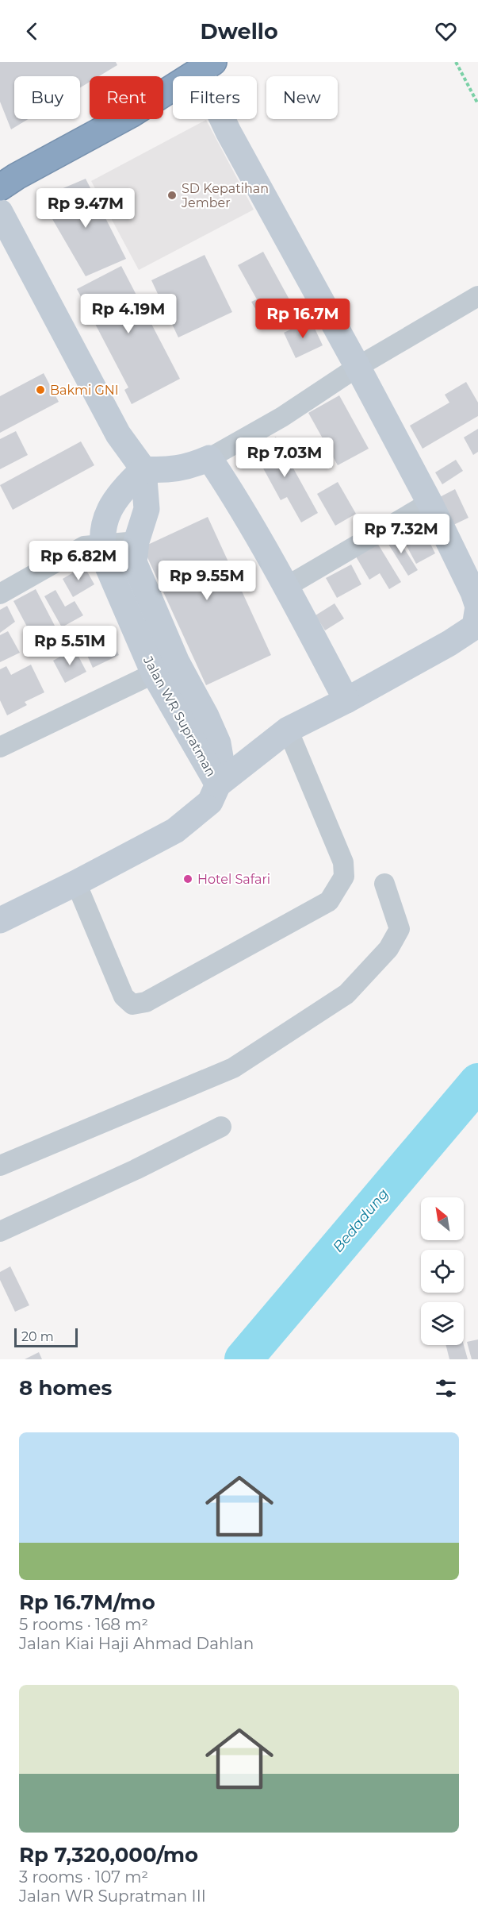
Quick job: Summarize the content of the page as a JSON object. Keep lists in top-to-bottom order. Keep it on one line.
{"streets":{"street":["Jalan WR Supratman"]},"water":["Bedadung"],"places":["SD Kepatihan Jember","Bakmi GNI","Hotel Safari"],"scale_bar":"20 m","north":"top left","page":{"header":"Dwello","chip":["Buy","Rent","Filters","New"],"price":["Rp 9.47M","Rp 4.19M","Rp 16.7M","Rp 7.03M","Rp 7.32M","Rp 6.82M","Rp 9.55M","Rp 5.51M"],"scale":"20 m","heading":"8 homes","list":[{"name":"Rp 16.7M/mo","note":"5 rooms · 168 m² · Jalan Kiai Haji Ahmad Dahlan"},{"name":"Rp 7,320,000/mo","note":"3 rooms · 107 m² · Jalan WR Supratman III"}]}}
